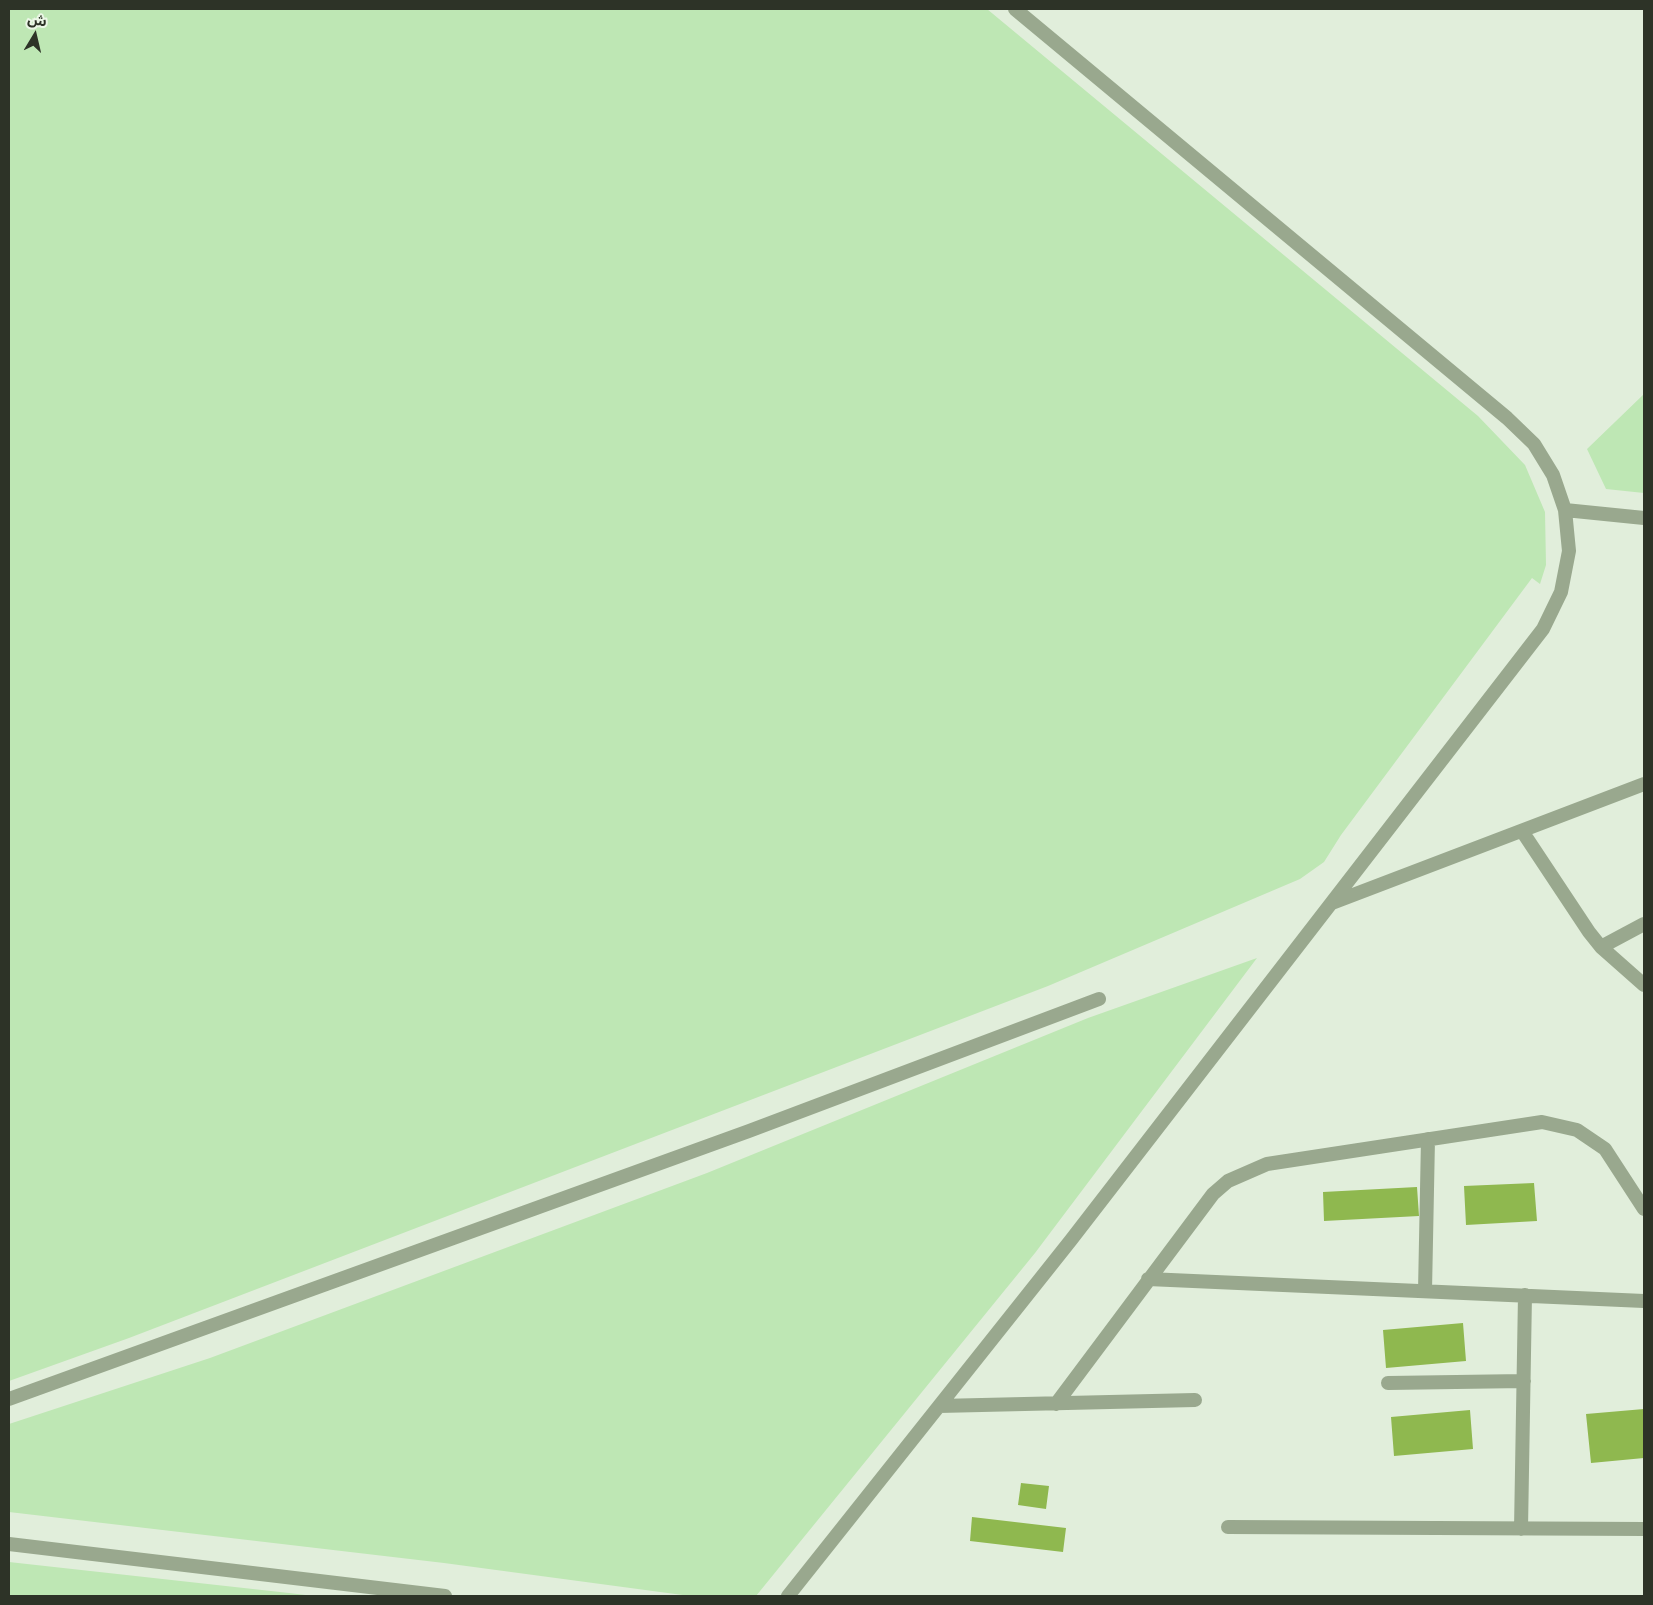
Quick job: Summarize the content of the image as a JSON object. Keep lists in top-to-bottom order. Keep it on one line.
{"north":"top"}
